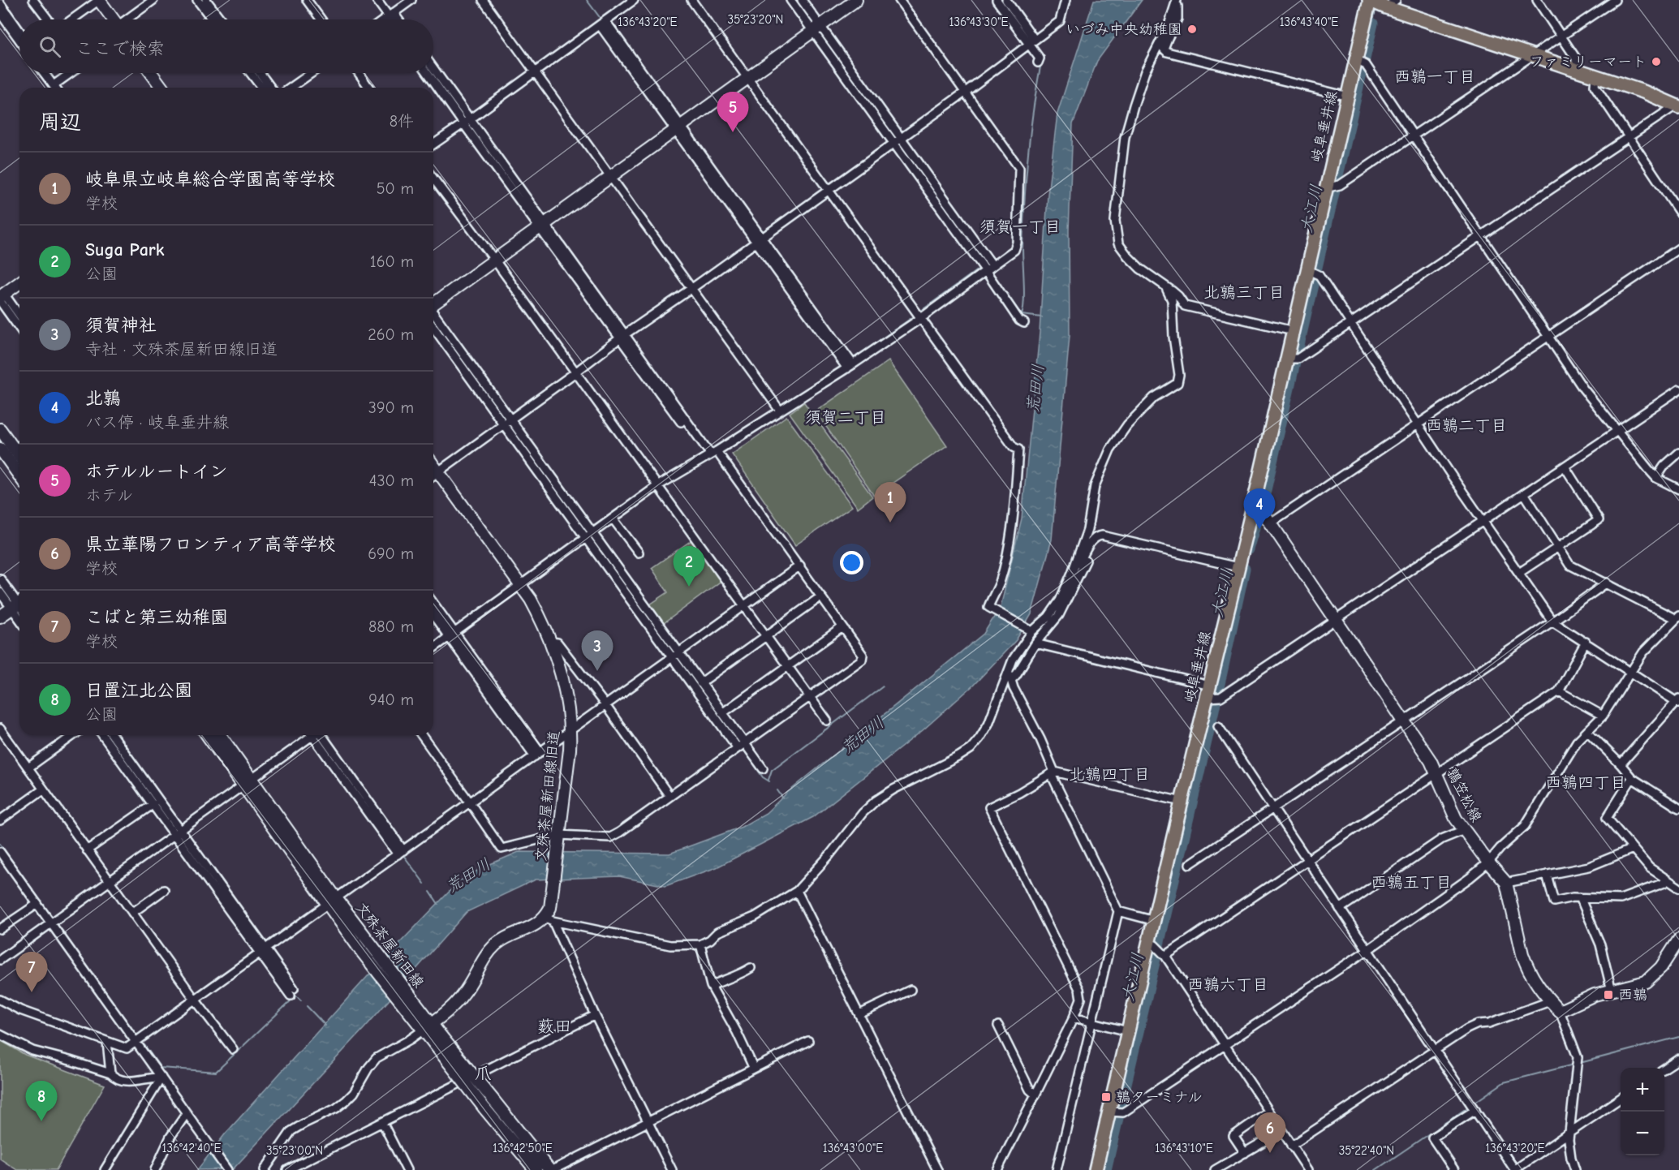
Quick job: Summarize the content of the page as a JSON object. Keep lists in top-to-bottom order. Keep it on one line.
{"streets":{"main road":["岐阜垂井線","鶉笠松線","文殊茶屋新田線旧道","文殊茶屋新田線"]},"crossings":[["岐阜垂井線","鶉笠松線"]],"districts":["西鶉一丁目","須賀一丁目","北鶉三丁目","須賀二丁目","西鶉二丁目","北鶉四丁目","西鶉四丁目","西鶉五丁目","西鶉六丁目","薮田","爪"],"water":["大江川","荒田川"],"places":{"other":["いづみ中央幼稚園","ファミリーマート"],"transit":["西鶉","鶉ターミナル"]},"page":{"search":"ここで検索","heading":["周辺","8件"],"pins":["5","1","4","2","3","7","8","6"],"list":[{"mark":"1","name":"岐阜県立岐阜総合学園高等学校","note":"学校","value":"50 m"},{"mark":"2","name":"Suga Park","note":"公園","value":"160 m"},{"mark":"3","name":"須賀神社","note":"寺社 · 文殊茶屋新田線旧道","value":"260 m"},{"mark":"4","name":"北鶉","note":"バス停 · 岐阜垂井線","value":"390 m"},{"mark":"5","name":"ホテルルートイン","note":"ホテル","value":"430 m"},{"mark":"6","name":"県立華陽フロンティア高等学校","note":"学校","value":"690 m"},{"mark":"7","name":"こばと第三幼稚園","note":"学校","value":"880 m"},{"mark":"8","name":"日置江北公園","note":"公園","value":"940 m"}],"map_buttons":["+","−"]},"coordinates":["35°23'20\"N","136°43'20\"E","136°43'30\"E","136°43'40\"E","136°42'40\"E","136°42'50\"E","136°43'00\"E","136°43'10\"E","35°23'00\"N","35°22'40\"N"]}
